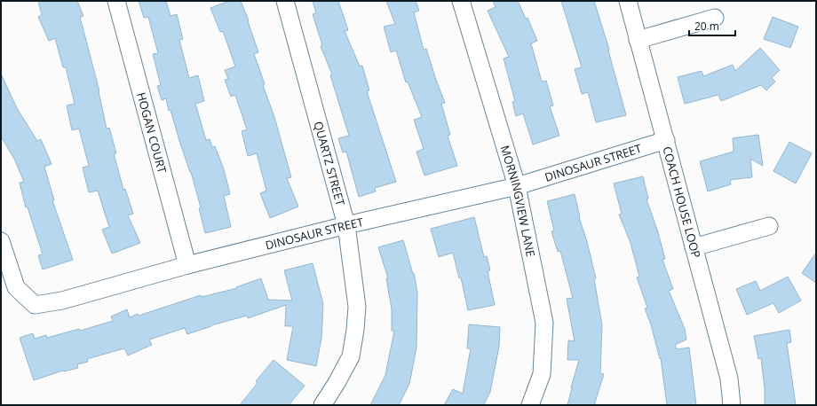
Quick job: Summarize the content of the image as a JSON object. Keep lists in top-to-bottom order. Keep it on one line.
{"streets":{"street":["HOGAN COURT","QUARTZ STREET","DINOSAUR STREET","MORNINGVIEW LANE","COACH HOUSE LOOP"]},"crossings":[["HOGAN COURT","DINOSAUR STREET"],["QUARTZ STREET","DINOSAUR STREET"],["DINOSAUR STREET","MORNINGVIEW LANE"],["DINOSAUR STREET","COACH HOUSE LOOP"]],"scale_bar":"20 m"}
